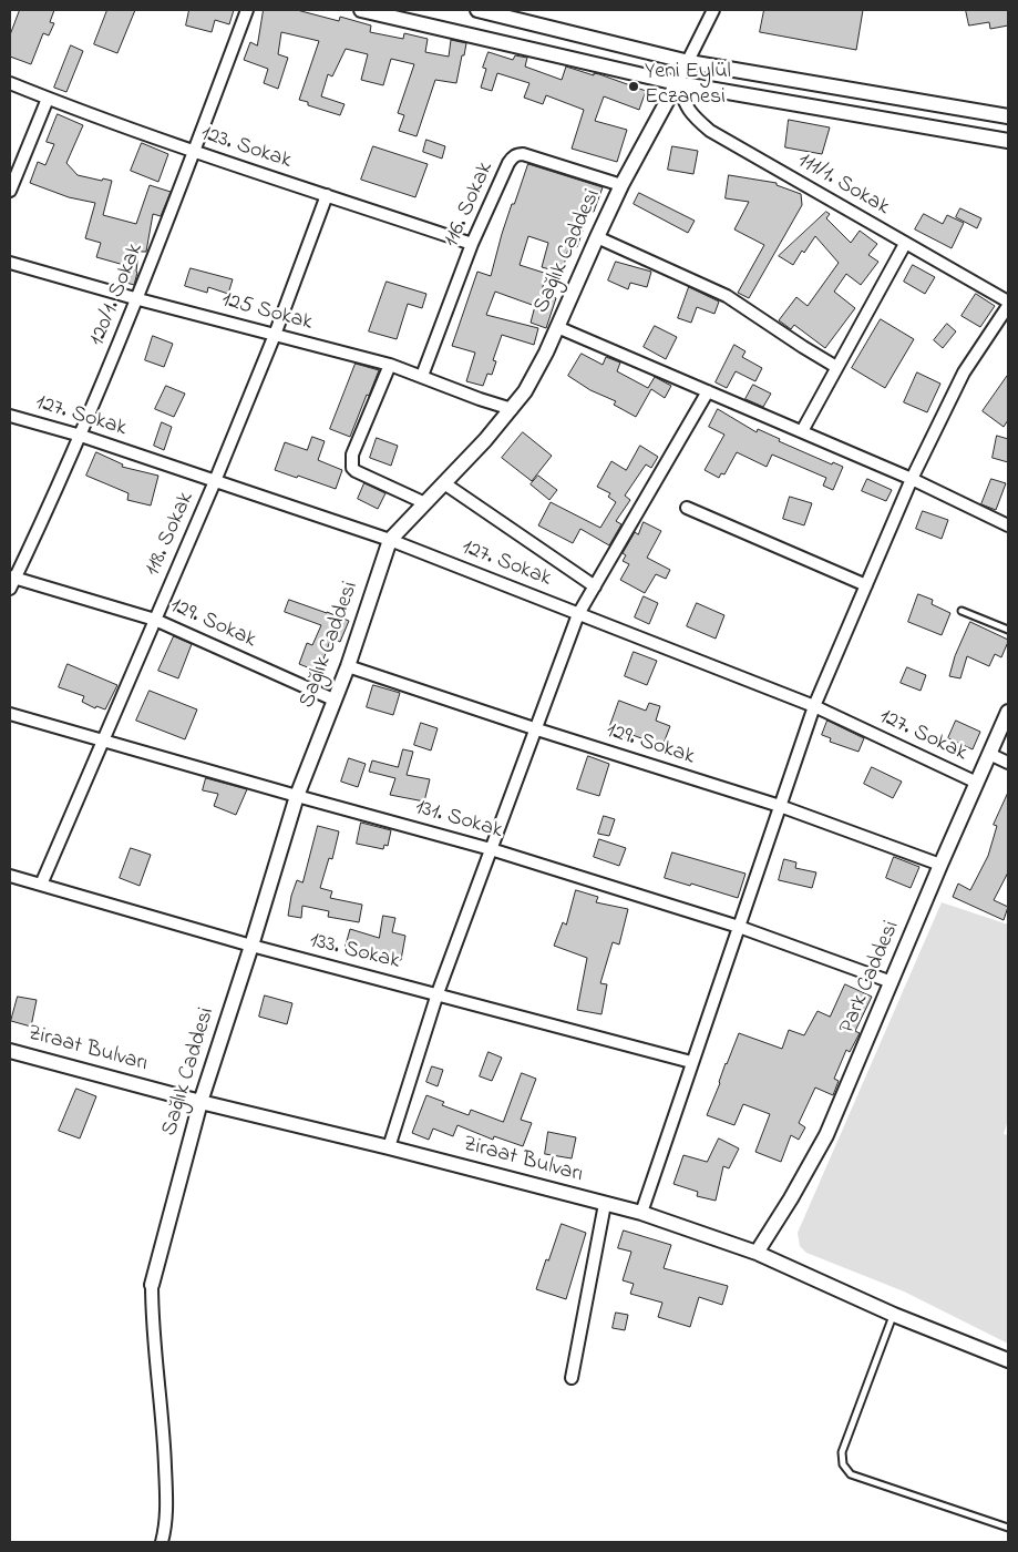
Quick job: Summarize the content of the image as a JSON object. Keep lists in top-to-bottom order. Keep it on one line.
{"streets":{"street":["123. Sokak","111/1. Sokak","116. Sokak","Sağlık Caddesi","120/1. Sokak","125 Sokak","127. Sokak","118. Sokak","129. Sokak","131. Sokak","133. Sokak","Park Caddesi","Ziraat Bulvarı"]},"crossings":[["123. Sokak","116. Sokak"],["123. Sokak","120/1. Sokak"],["123. Sokak","118. Sokak"],["111/1. Sokak","Sağlık Caddesi"],["116. Sokak","Sağlık Caddesi"],["116. Sokak","125 Sokak"],["Sağlık Caddesi","125 Sokak"],["Sağlık Caddesi","127. Sokak"],["Sağlık Caddesi","129. Sokak"],["Sağlık Caddesi","131. Sokak"],["Sağlık Caddesi","133. Sokak"],["Sağlık Caddesi","Ziraat Bulvarı"],["120/1. Sokak","125 Sokak"],["120/1. Sokak","127. Sokak"],["120/1. Sokak","129. Sokak"],["125 Sokak","118. Sokak"],["127. Sokak","118. Sokak"],["127. Sokak","Park Caddesi"],["118. Sokak","129. Sokak"],["118. Sokak","131. Sokak"],["118. Sokak","133. Sokak"],["129. Sokak","Park Caddesi"],["131. Sokak","Park Caddesi"],["Park Caddesi","Ziraat Bulvarı"]],"places":["Yeni Eylül Eczanesi"]}
